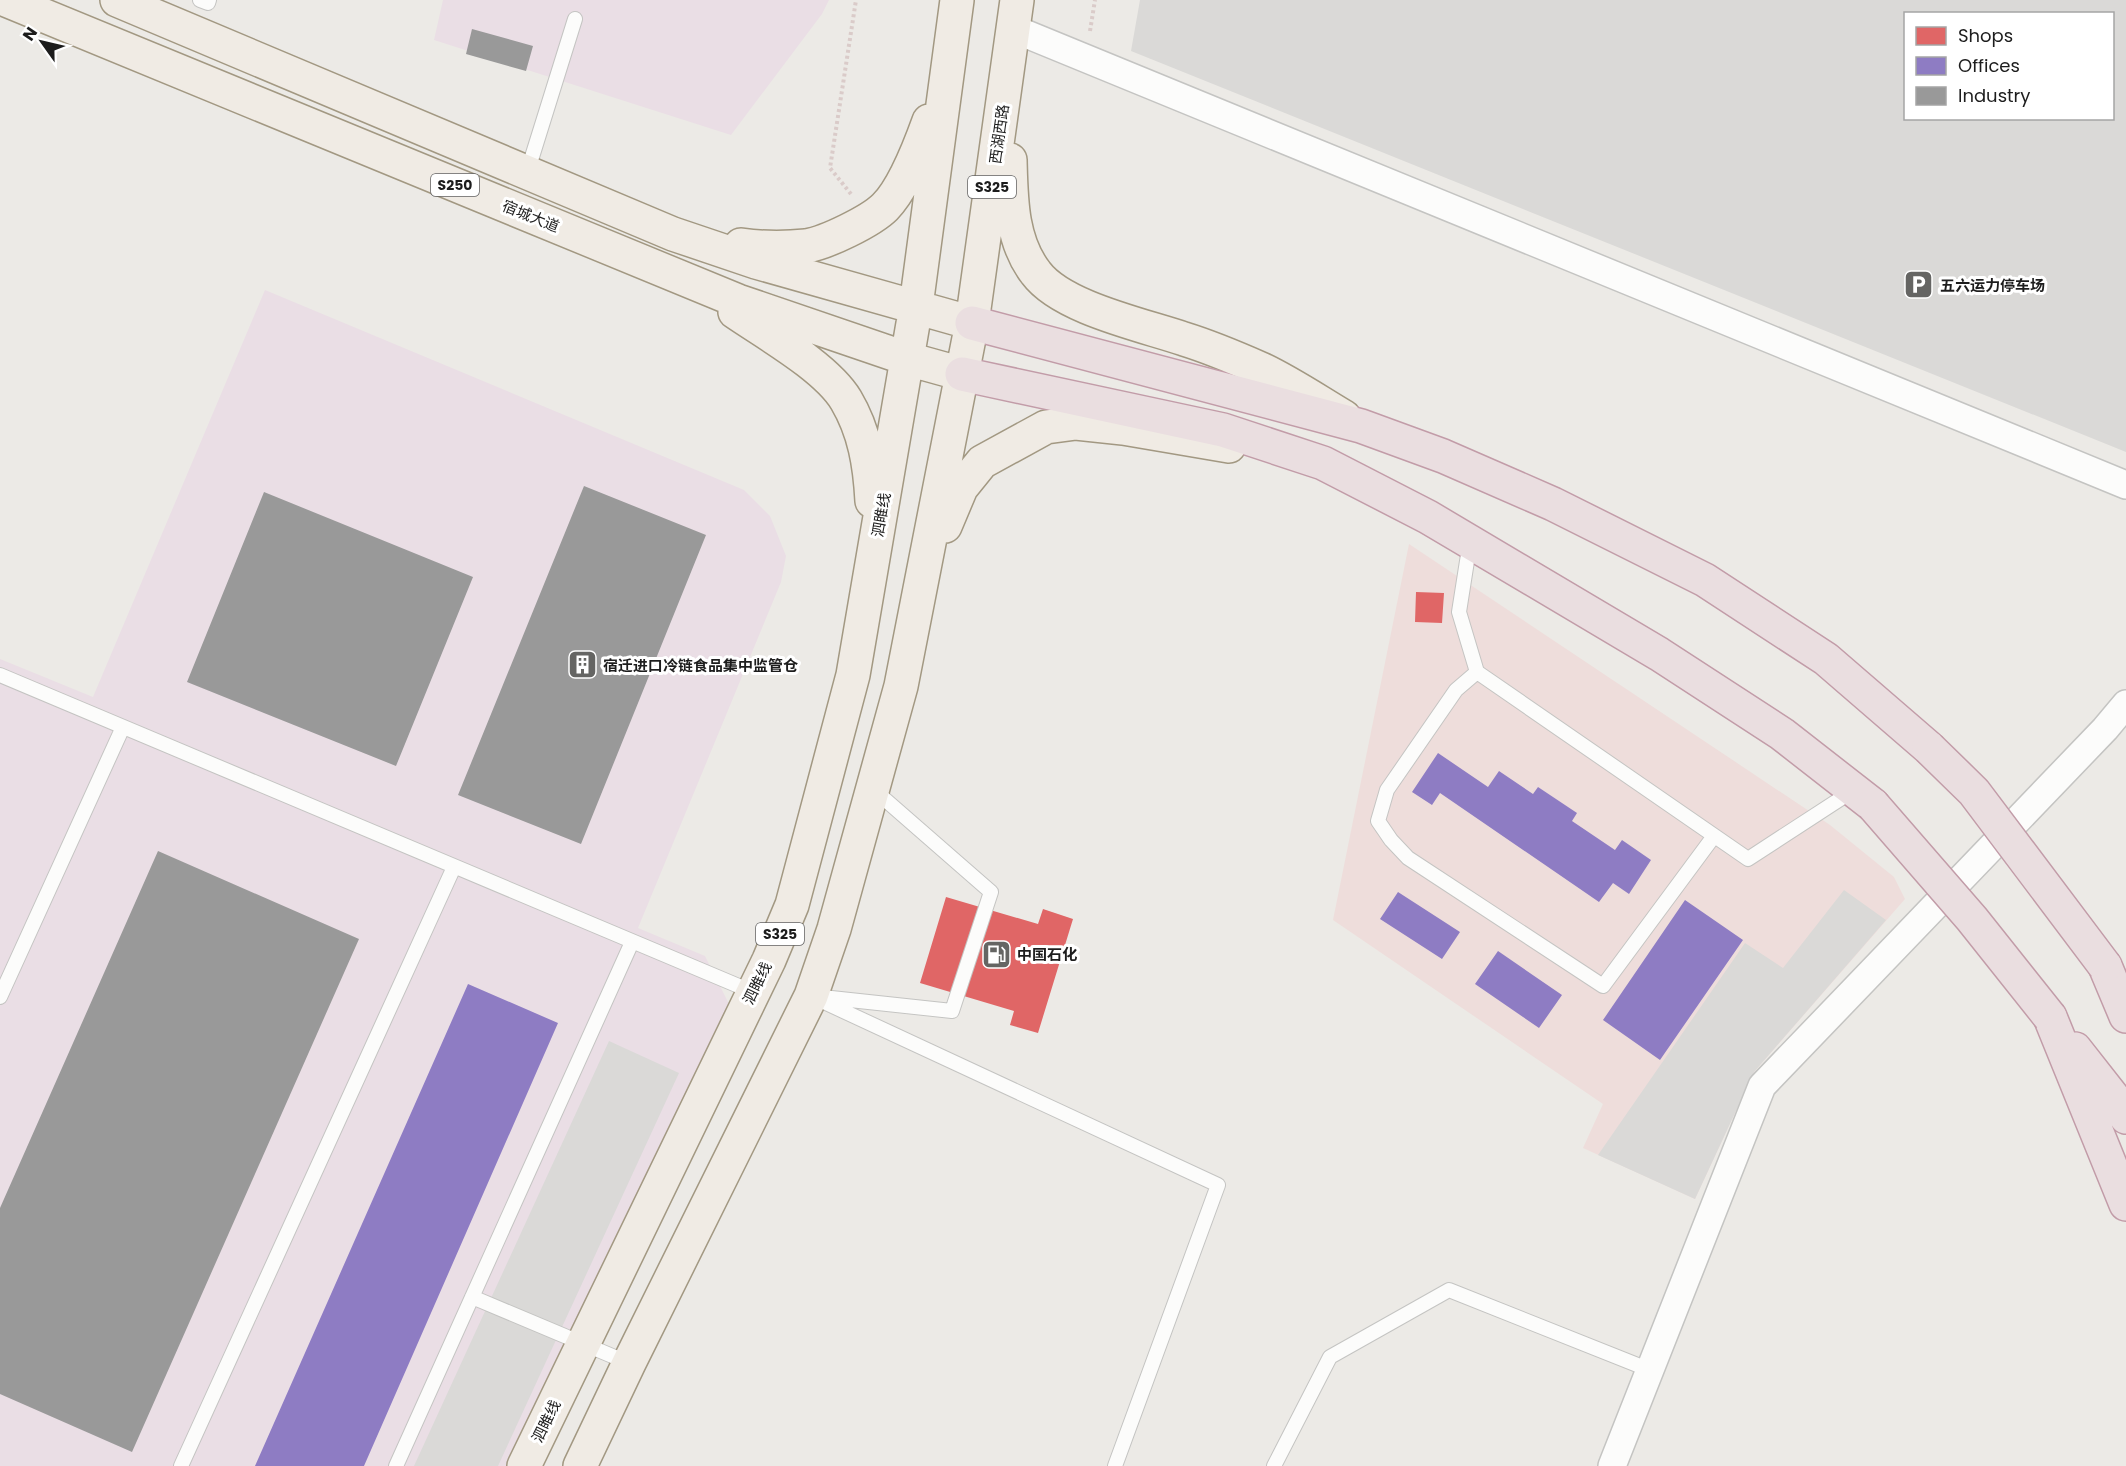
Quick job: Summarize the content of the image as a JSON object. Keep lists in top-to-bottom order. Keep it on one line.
{"streets":{"main road":["西湖西路","S250","S325","宿城大道","泗睢线"]},"crossings":[["西湖西路","S250"],["西湖西路","S325"],["西湖西路","宿城大道"],["S250","S325"],["S325","宿城大道"],["S325","泗睢线"],["宿城大道","泗睢线"]],"places":{"parking":["五六运力停车场"],"building":["宿迁进口冷链食品集中监管仓"],"fuel station":["中国石化"]},"legend":["Shops","Offices","Industry"],"north":"top left"}
